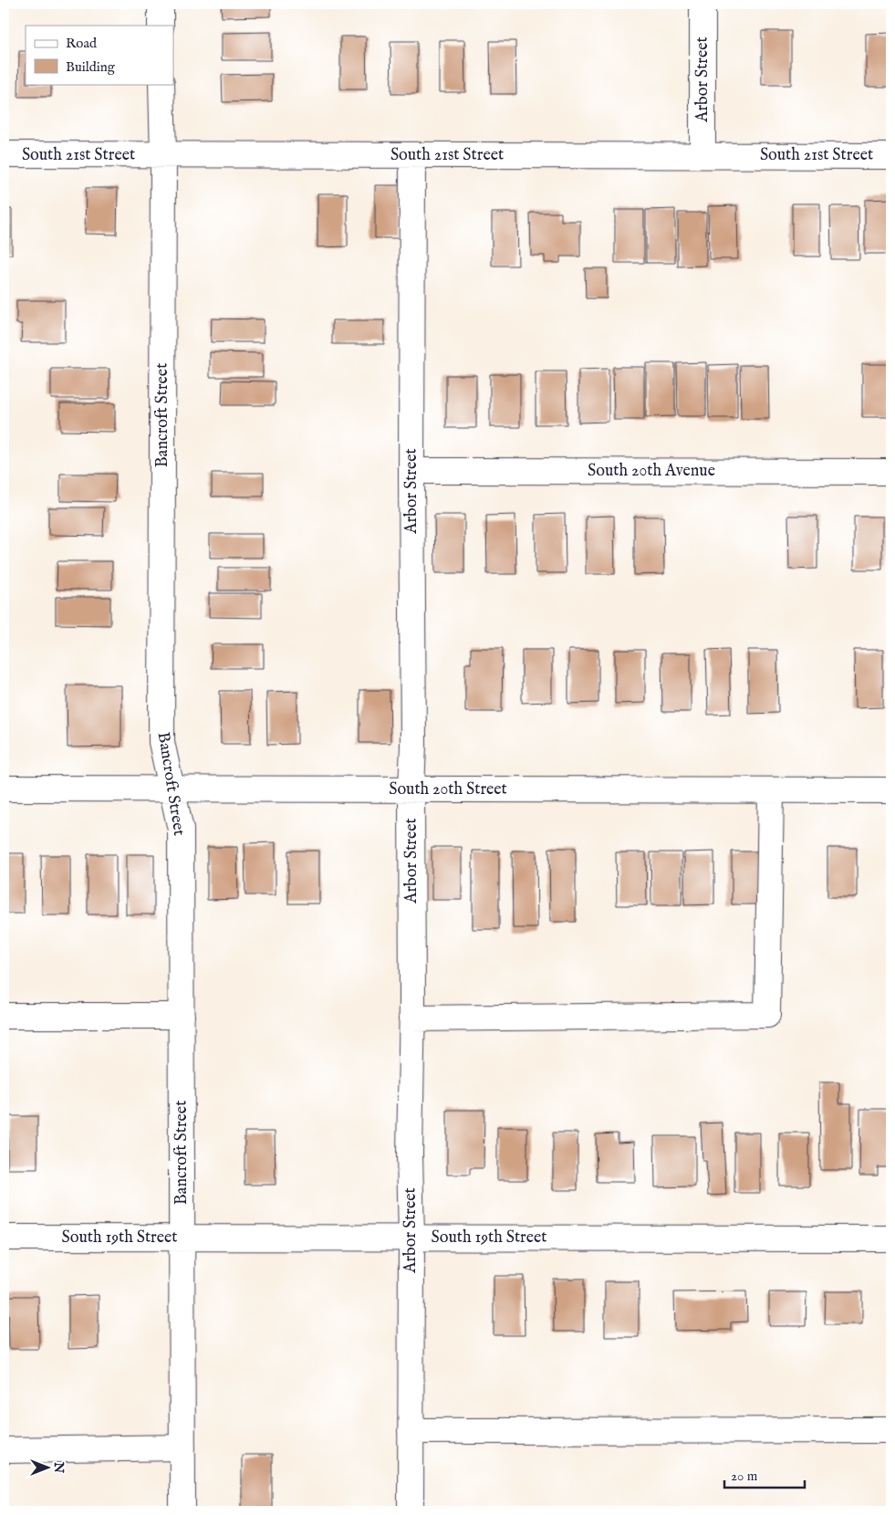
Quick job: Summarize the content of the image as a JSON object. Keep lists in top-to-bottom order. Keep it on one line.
{"streets":{"street":["Arbor Street","South 21st Street","Bancroft Street","South 20th Avenue","South 20th Street","South 19th Street"]},"crossings":[["Arbor Street","South 21st Street"],["Arbor Street","South 20th Avenue"],["Arbor Street","South 20th Street"],["Arbor Street","South 19th Street"],["South 21st Street","Bancroft Street"],["Bancroft Street","South 20th Street"],["Bancroft Street","South 19th Street"]],"legend":["Road","Building"],"scale_bar":"20 m","north":"right"}
